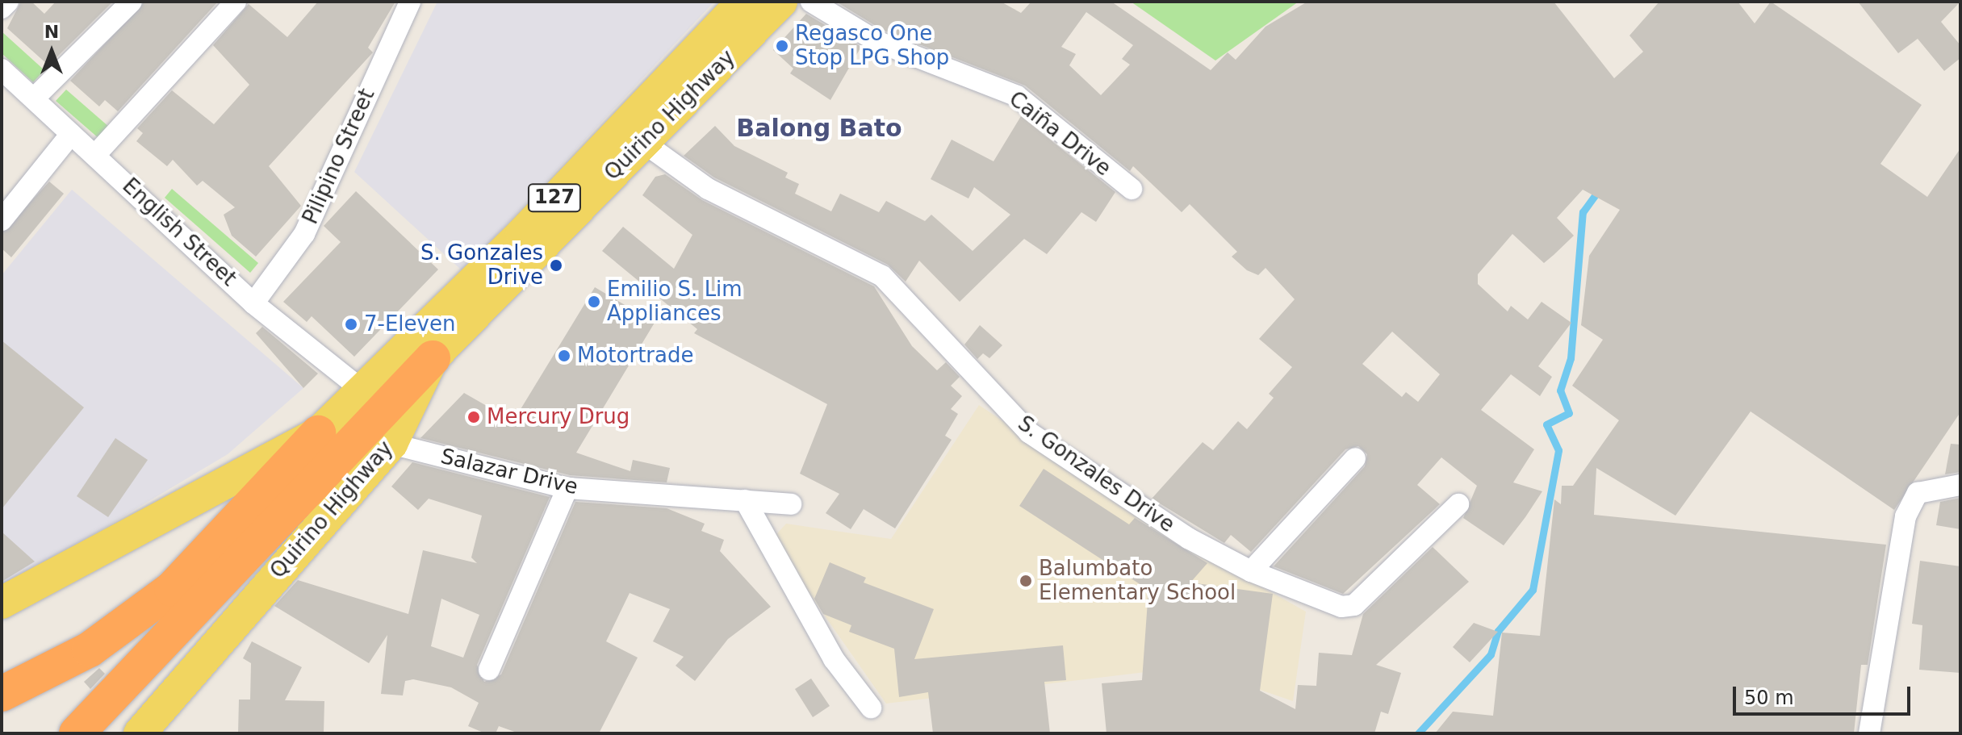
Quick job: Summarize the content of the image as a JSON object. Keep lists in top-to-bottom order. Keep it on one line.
{"streets":{"main road":["Quirino Highway","127"],"street":["Caiña Drive","Pilipino Street","English Street","Salazar Drive","S. Gonzales Drive"]},"crossings":[["Quirino Highway","English Street"],["Quirino Highway","Salazar Drive"],["Quirino Highway","S. Gonzales Drive"],["Pilipino Street","English Street"]],"districts":["Balong Bato"],"places":["Regasco One Stop LPG Shop","S. Gonzales Drive","Emilio S. Lim Appliances","7-Eleven","Motortrade","Mercury Drug","Balumbato Elementary School"],"scale_bar":"50 m","north":"top"}
